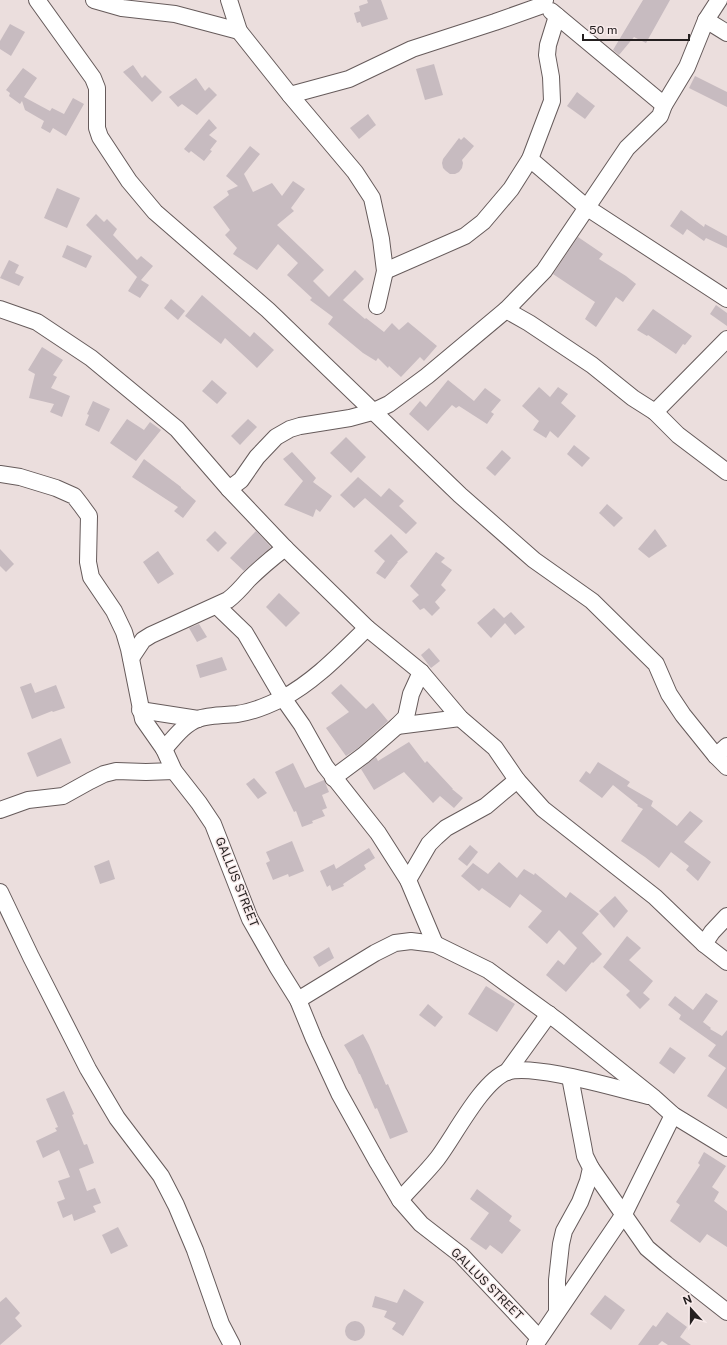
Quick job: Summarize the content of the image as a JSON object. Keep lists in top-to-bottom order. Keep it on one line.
{"streets":{"street":["GALLUS STREET"]},"scale_bar":"50 m","north":"top"}
